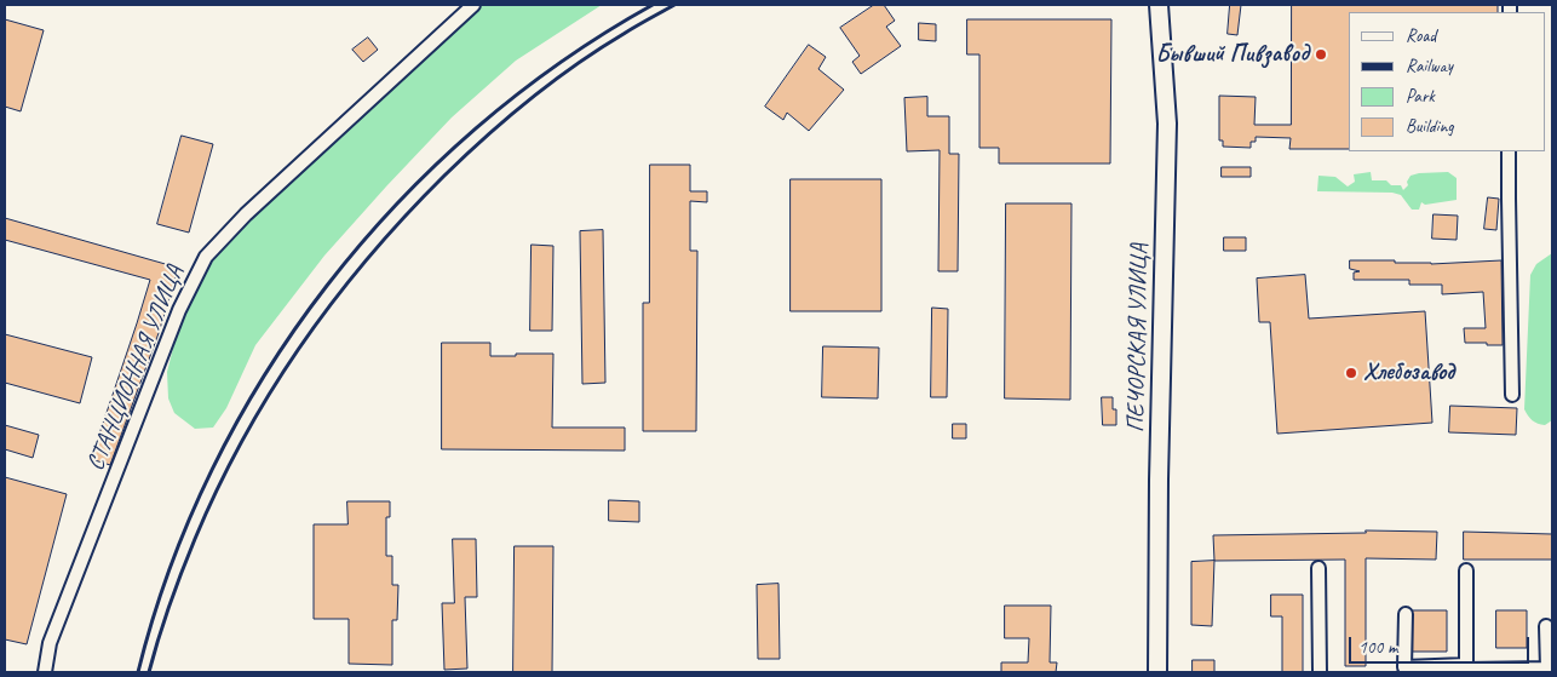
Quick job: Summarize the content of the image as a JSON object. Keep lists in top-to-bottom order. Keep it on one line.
{"streets":{"street":["ПЕЧОРСКАЯ УЛИЦА","СТАНЦИОННАЯ УЛИЦА"]},"places":["Бывший Пивзавод","Хлебозавод"],"legend":["Road","Railway","Park","Building"],"scale_bar":"100 m"}
